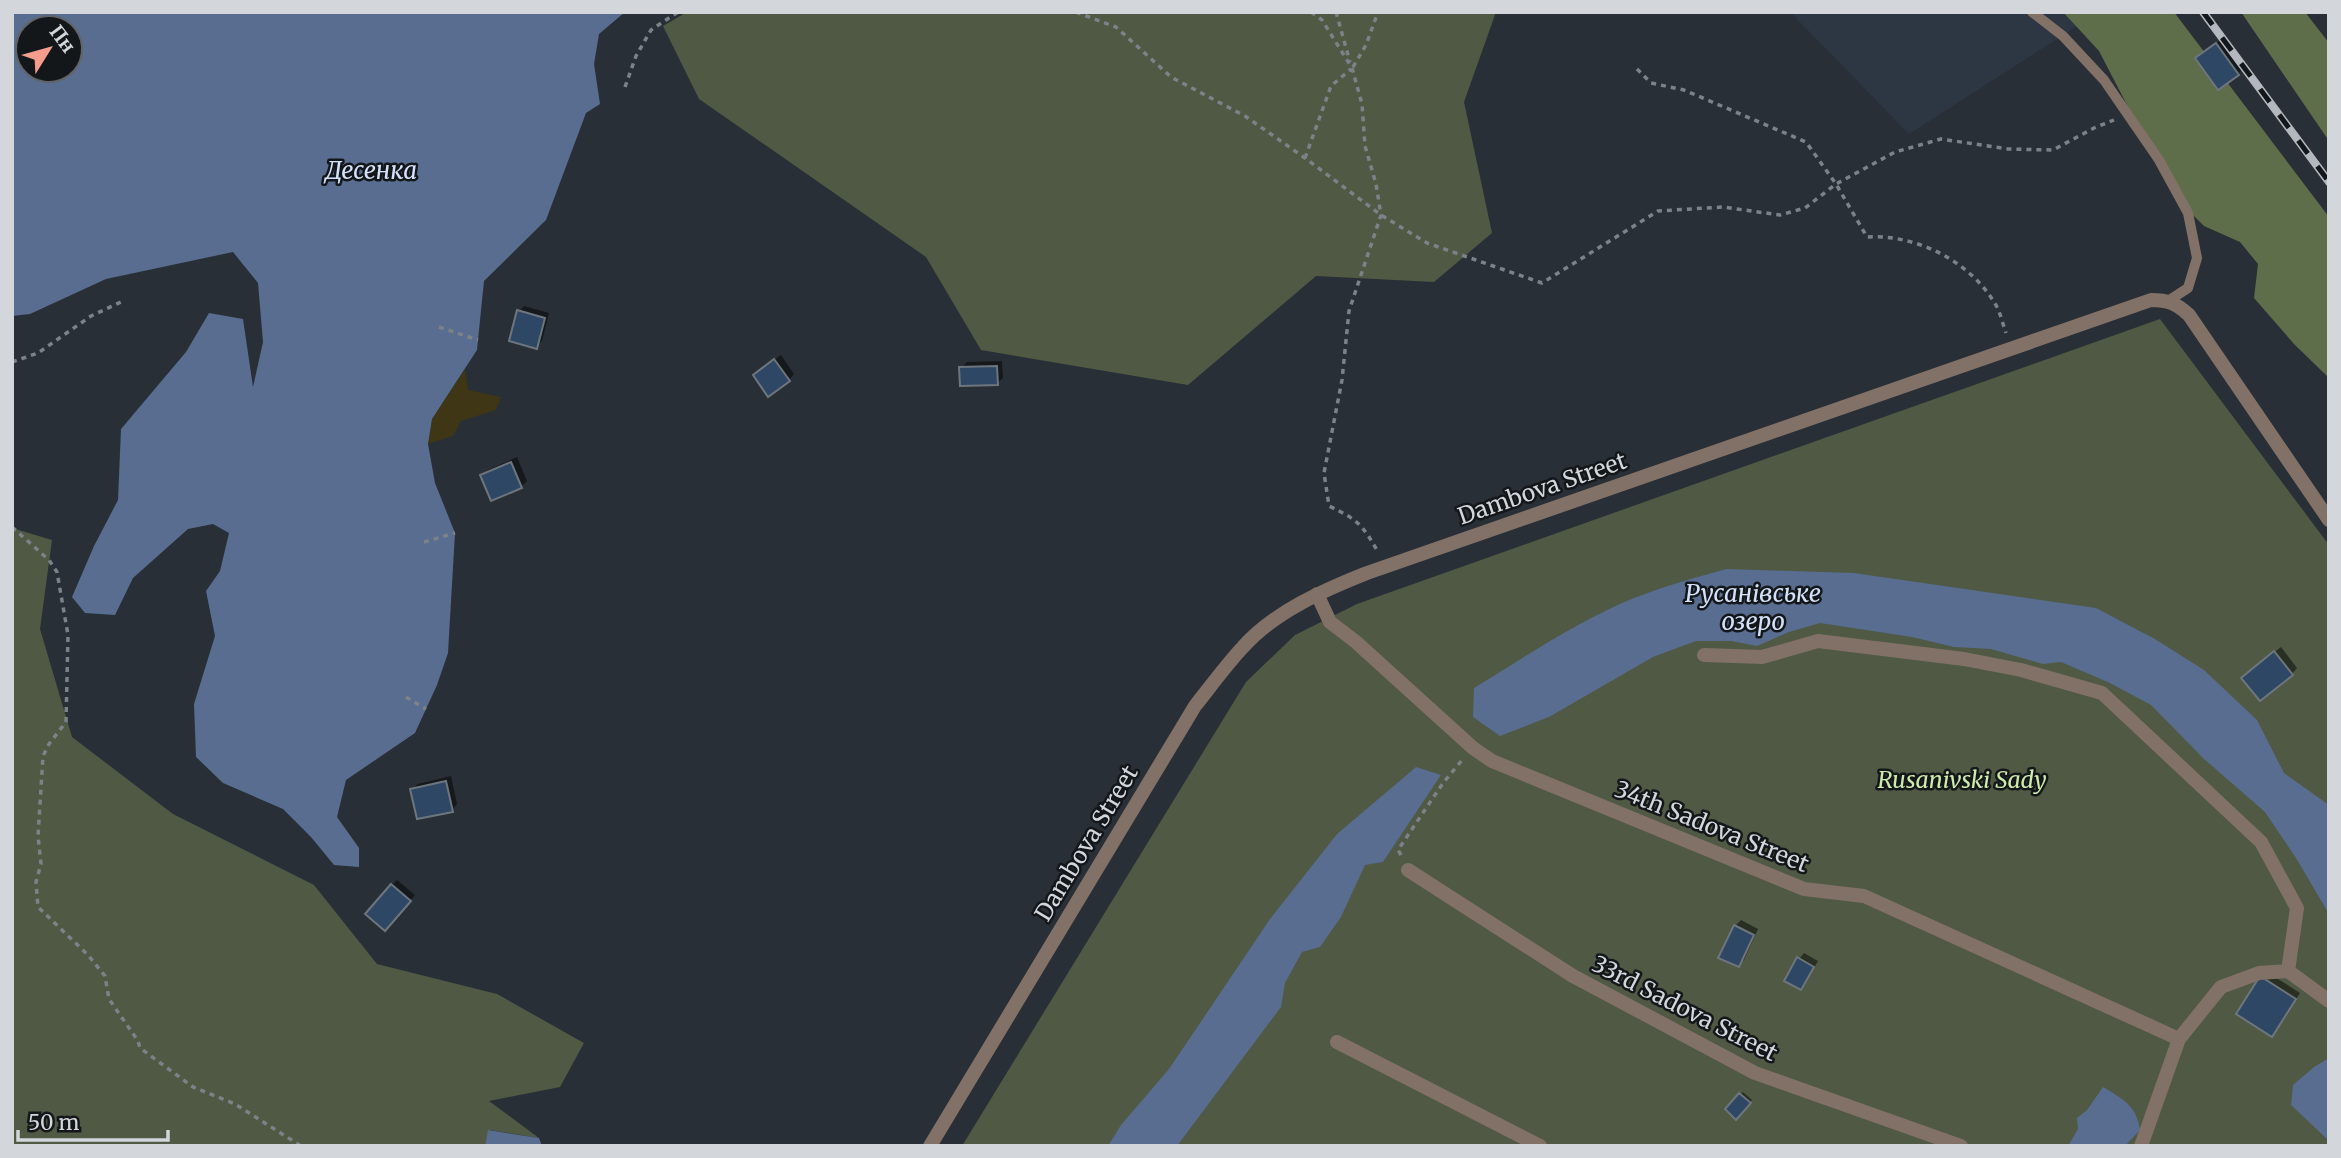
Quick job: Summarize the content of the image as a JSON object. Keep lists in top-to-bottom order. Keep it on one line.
{"streets":{"street":["Dambova Street","34th Sadova Street","33rd Sadova Street"]},"crossings":[["Dambova Street","34th Sadova Street"]],"water":["Десенка","Русанівське озеро"],"parks":["Rusanivski Sady"],"scale_bar":"50 m","north":"top right"}
